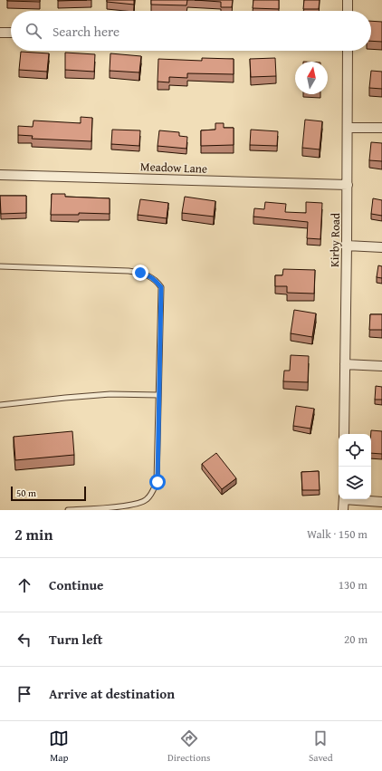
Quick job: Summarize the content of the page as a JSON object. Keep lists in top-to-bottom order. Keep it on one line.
{"streets":{"street":["Meadow Lane","Kirby Road"]},"crossings":[["Meadow Lane","Kirby Road"]],"scale_bar":"50 m","north":"top","page":{"search":"Search here","scale":"50 m","heading":["2 min","Walk · 150 m"],"list":[["Continue","130 m"],["Turn left","20 m"],"Arrive at destination"],"nav":["Map","Directions","Saved"]}}
